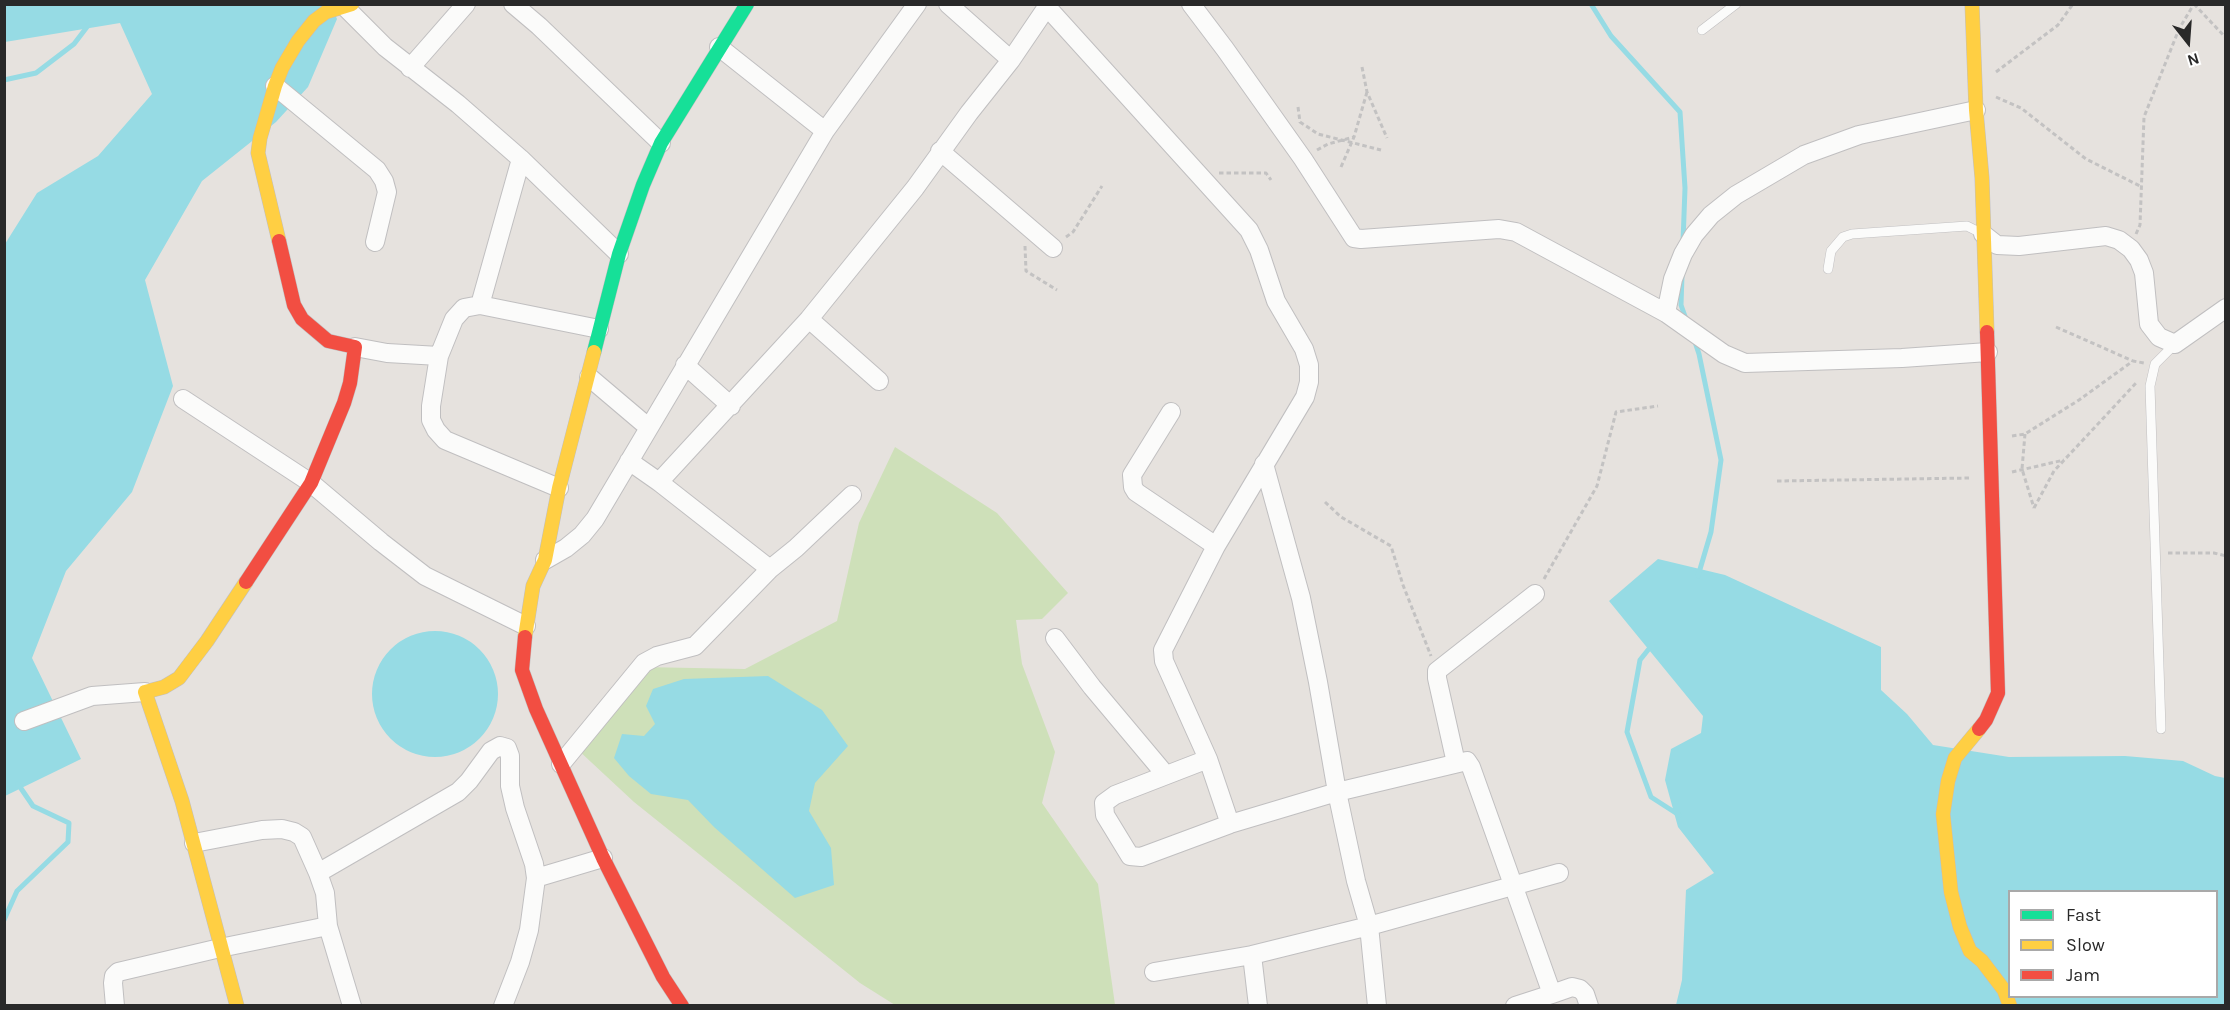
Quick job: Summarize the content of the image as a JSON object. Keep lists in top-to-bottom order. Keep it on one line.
{"legend":["Fast","Slow","Jam"],"north":"bottom"}
